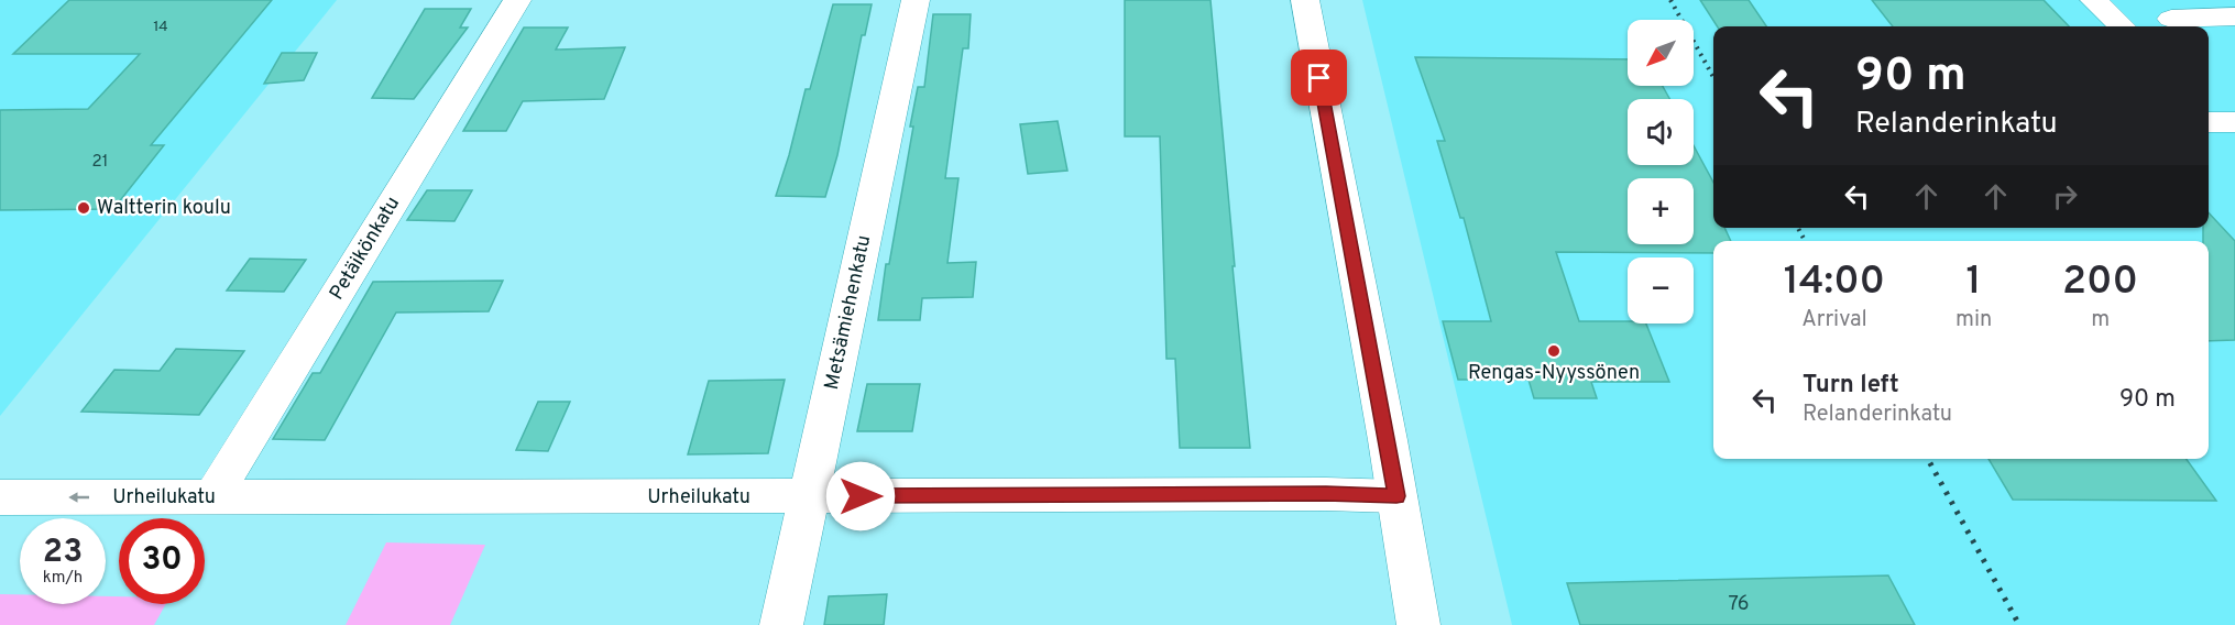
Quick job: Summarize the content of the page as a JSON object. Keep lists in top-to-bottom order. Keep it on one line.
{"streets":{"street":["Petäikönkatu","Metsämiehenkatu","Urheilukatu"]},"crossings":[["Petäikönkatu","Urheilukatu"],["Metsämiehenkatu","Urheilukatu"]],"places":["Waltterin koulu","Rengas-Nyyssönen"],"house_numbers":["14","21","76"],"north":"bottom left","page":{"map_buttons":["+","−"],"turn":["90 m","Relanderinkatu"],"eta":["14:00","Arrival","1","min","200","m"],"list":[{"name":"Turn left","note":"Relanderinkatu","value":"90 m"}],"speed":"23 km/h","limit":"30"}}
